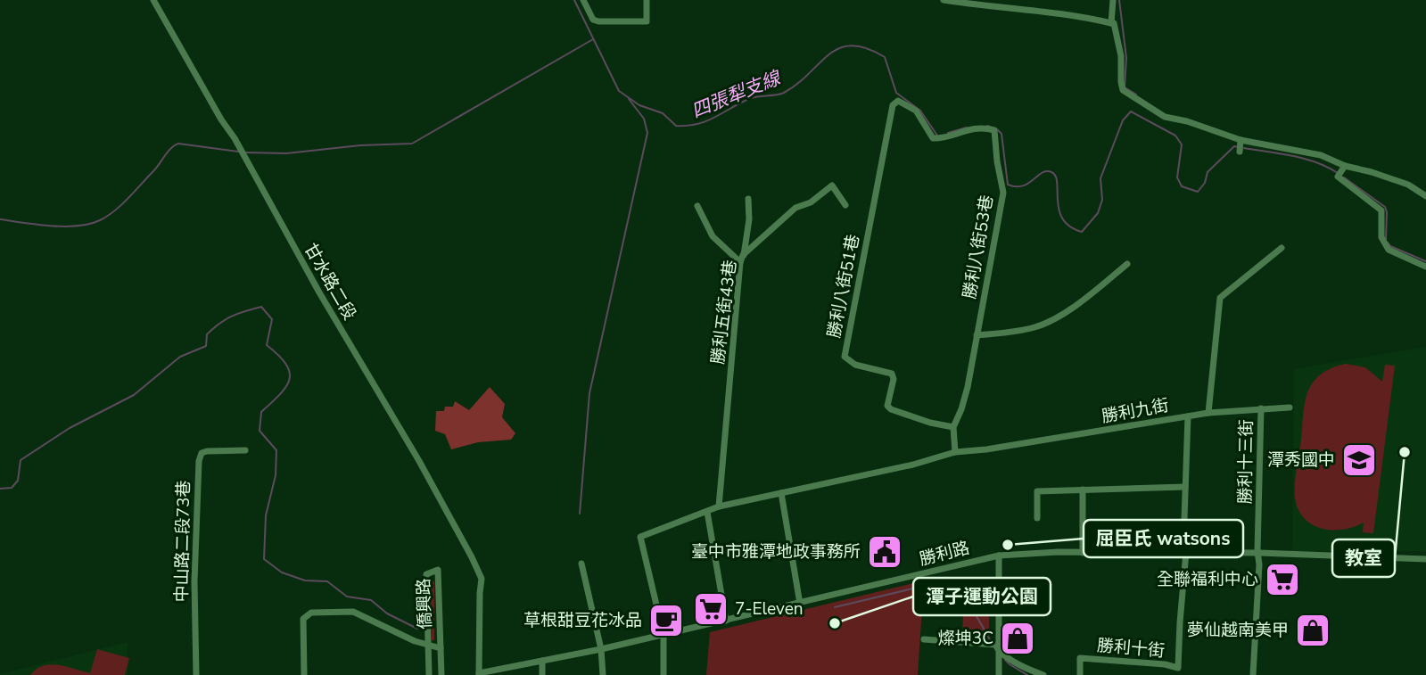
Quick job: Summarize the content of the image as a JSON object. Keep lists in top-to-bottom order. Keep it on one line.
{"streets":{"street":["勝利八街53巷","甘水路二段","勝利八街51巷","勝利五街43巷","勝利九街","勝利十三街","中山路二段73巷","勝利路","僑興路","勝利十街"]},"crossings":[["勝利八街53巷","勝利八街51巷"],["勝利八街53巷","勝利九街"],["甘水路二段","勝利路"],["勝利五街43巷","勝利九街"],["勝利九街","勝利十三街"],["勝利九街","勝利路"],["勝利十三街","勝利路"],["勝利路","勝利十街"]],"water":["四張犁支線"],"places":{"other":["教室","屈臣氏 watsons","潭子運動公園"],"school or university":["潭秀國中"],"public building":["臺中市雅潭地政事務所"],"supermarket":["全聯福利中心","7-Eleven"],"cafe":["草根甜豆花冰品"],"shop":["夢仙越南美甲","燦坤3C"]}}
